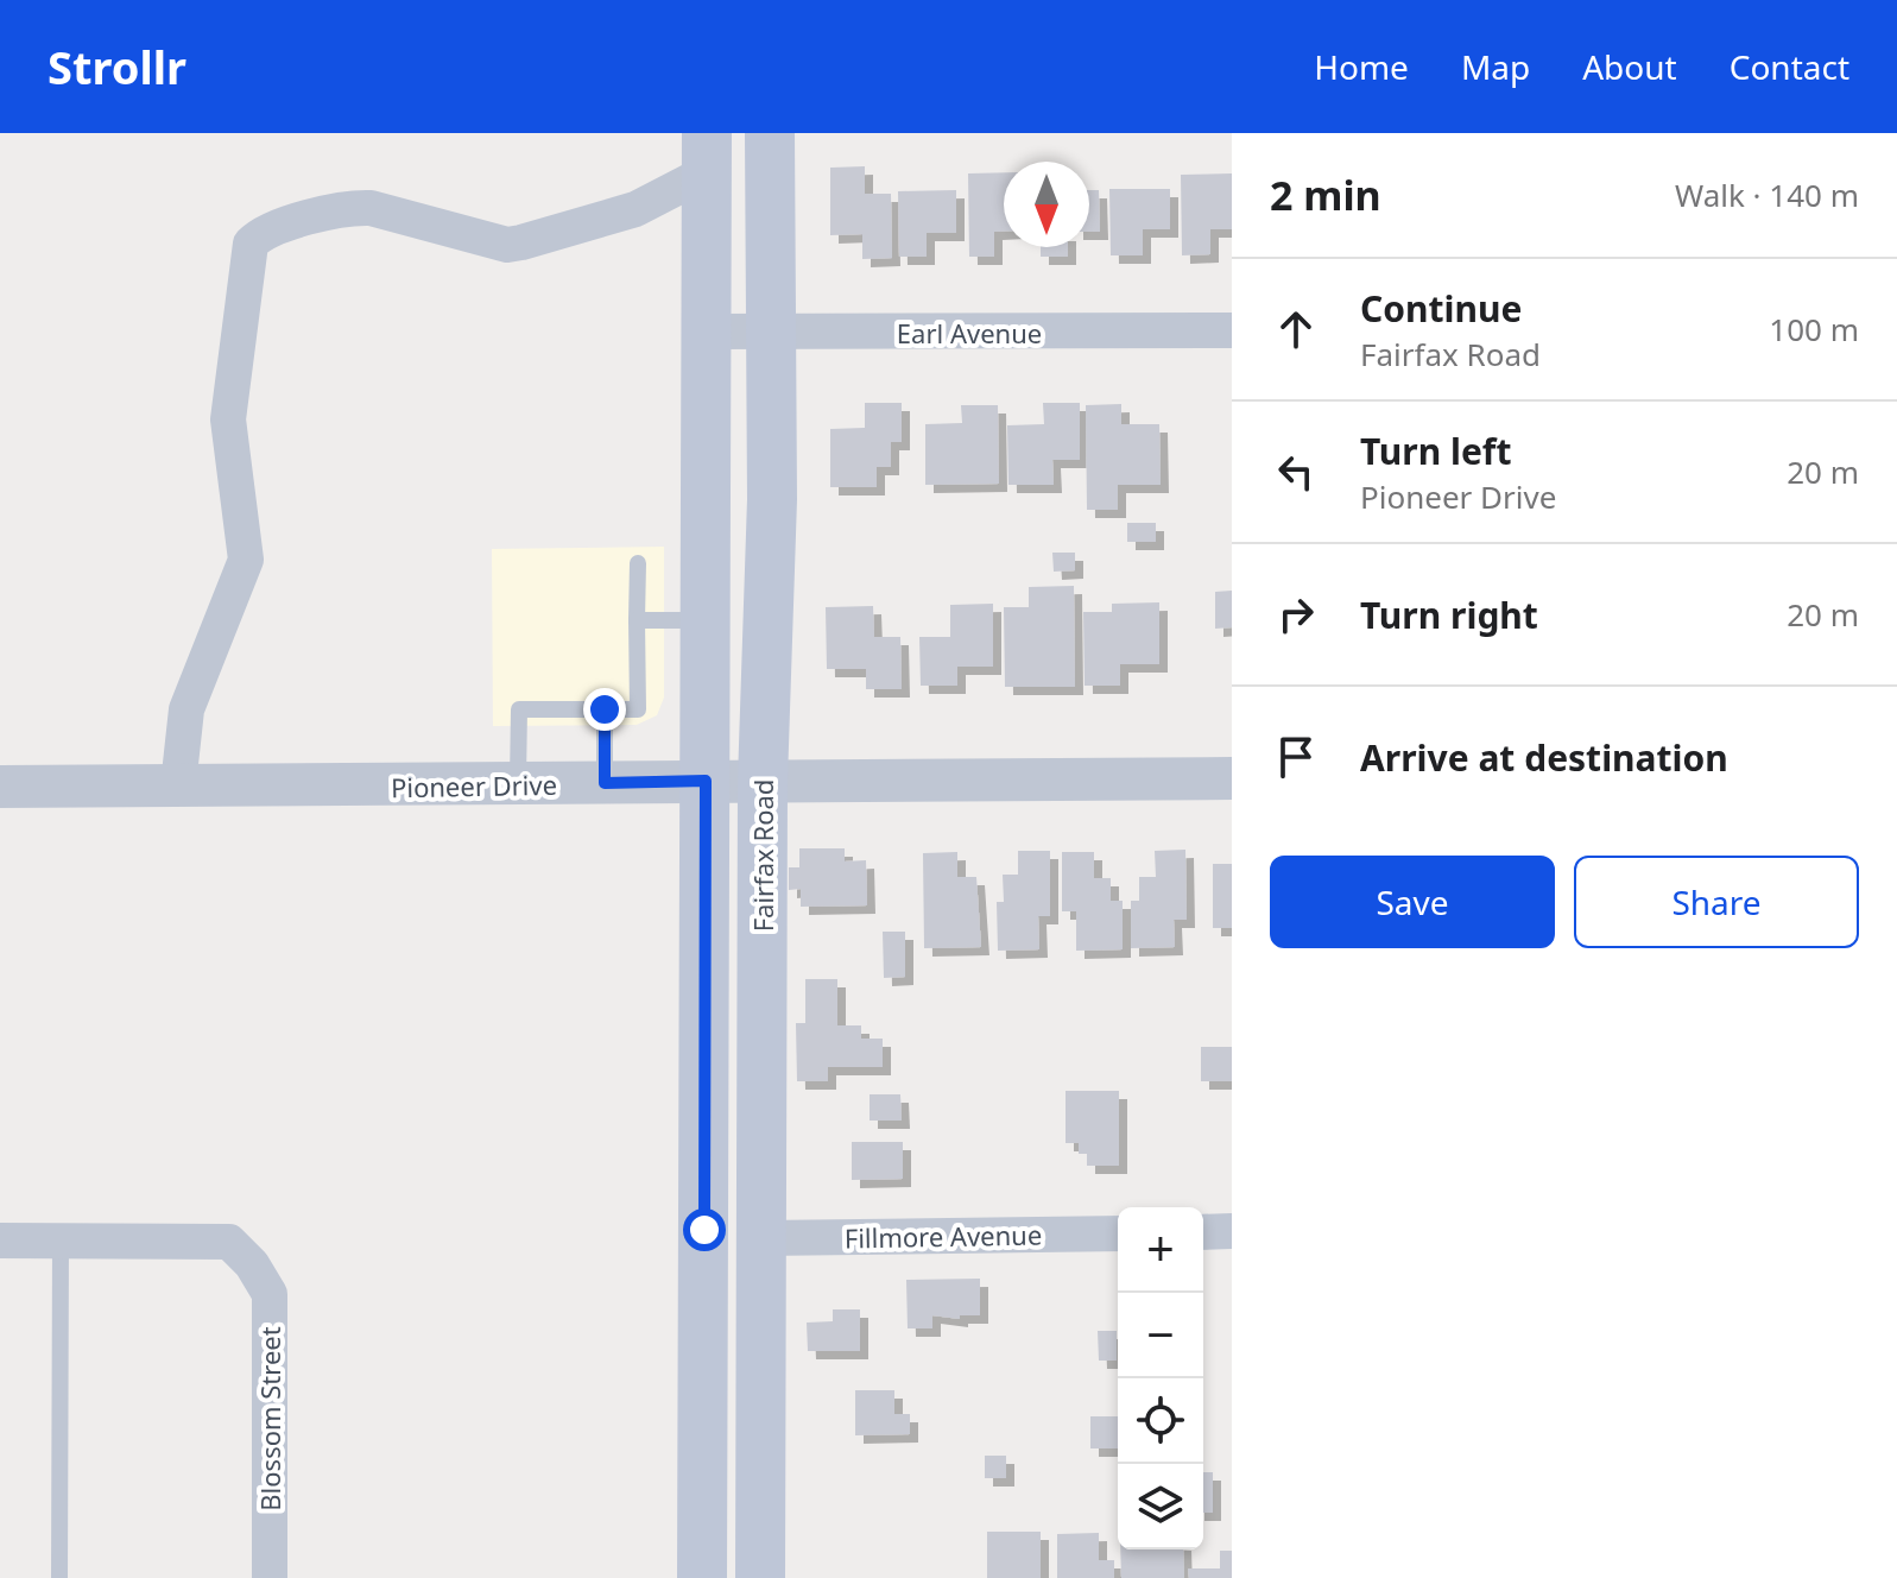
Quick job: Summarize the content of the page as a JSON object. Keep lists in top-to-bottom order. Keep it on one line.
{"streets":{"main road":["Fairfax Road"],"street":["Earl Avenue","Pioneer Drive","Fillmore Avenue","Blossom Street"]},"crossings":[["Earl Avenue","Fairfax Road"],["Pioneer Drive","Fairfax Road"],["Fairfax Road","Fillmore Avenue"]],"north":"bottom","page":{"header":"Strollr","nav":["Home","Map","About","Contact"],"heading":["2 min","Walk · 140 m"],"list":[["Continue","Fairfax Road","100 m"],["Turn left","Pioneer Drive","20 m"],["Turn right","20 m"],"Arrive at destination"],"buttons":["Save","Share"],"map_buttons":["+","−"]}}
